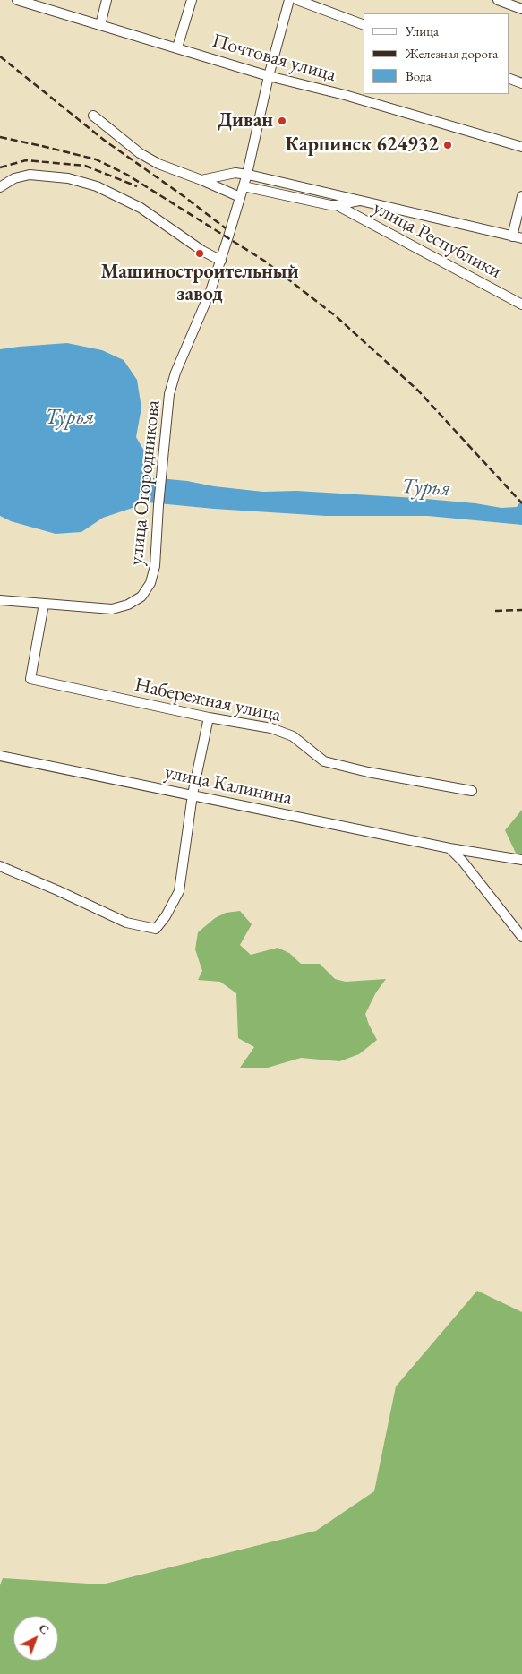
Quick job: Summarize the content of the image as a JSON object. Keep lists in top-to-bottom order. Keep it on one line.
{"streets":{"street":["Почтовая улица","улица Республики","улица Огородникова","Набережная улица","улица Калинина"]},"crossings":[["Почтовая улица","улица Огородникова"],["улица Огородникова","Набережная улица"]],"water":["Турья"],"places":["Диван","Карпинск 624932","Машиностроительный завод"],"legend":["Улица","Железная дорога","Вода"],"north":"top right"}
